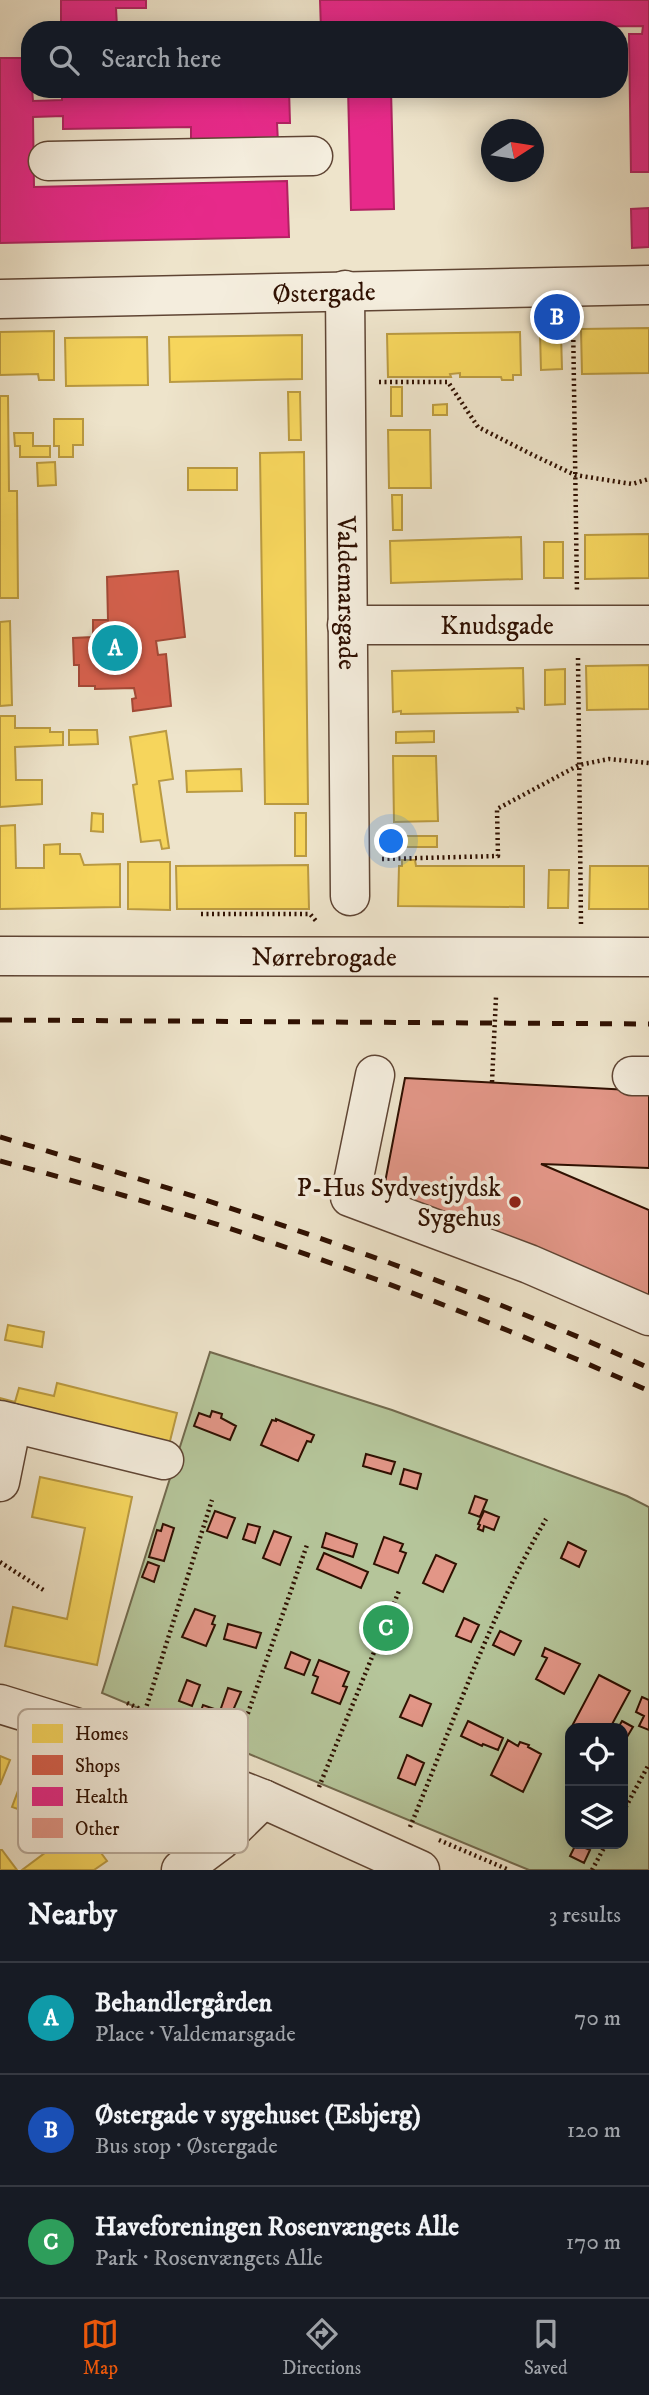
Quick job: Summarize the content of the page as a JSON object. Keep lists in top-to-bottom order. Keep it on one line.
{"streets":{"street":["Østergade","Valdemarsgade","Knudsgade","Nørrebrogade"]},"crossings":[["Østergade","Valdemarsgade"],["Valdemarsgade","Knudsgade"]],"places":["P-Hus Sydvestjydsk Sygehus"],"legend":["Homes","Shops","Health","Other"],"north":"right","page":{"search":"Search here","pins":["B","A","C"],"heading":["Nearby","3 results"],"list":[{"mark":"A","name":"Behandlergården","note":"Place · Valdemarsgade","value":"70 m"},{"mark":"B","name":"Østergade v sygehuset (Esbjerg)","note":"Bus stop · Østergade","value":"120 m"},{"mark":"C","name":"Haveforeningen Rosenvængets Alle","note":"Park · Rosenvængets Alle","value":"170 m"}],"nav":["Map","Directions","Saved"]}}
